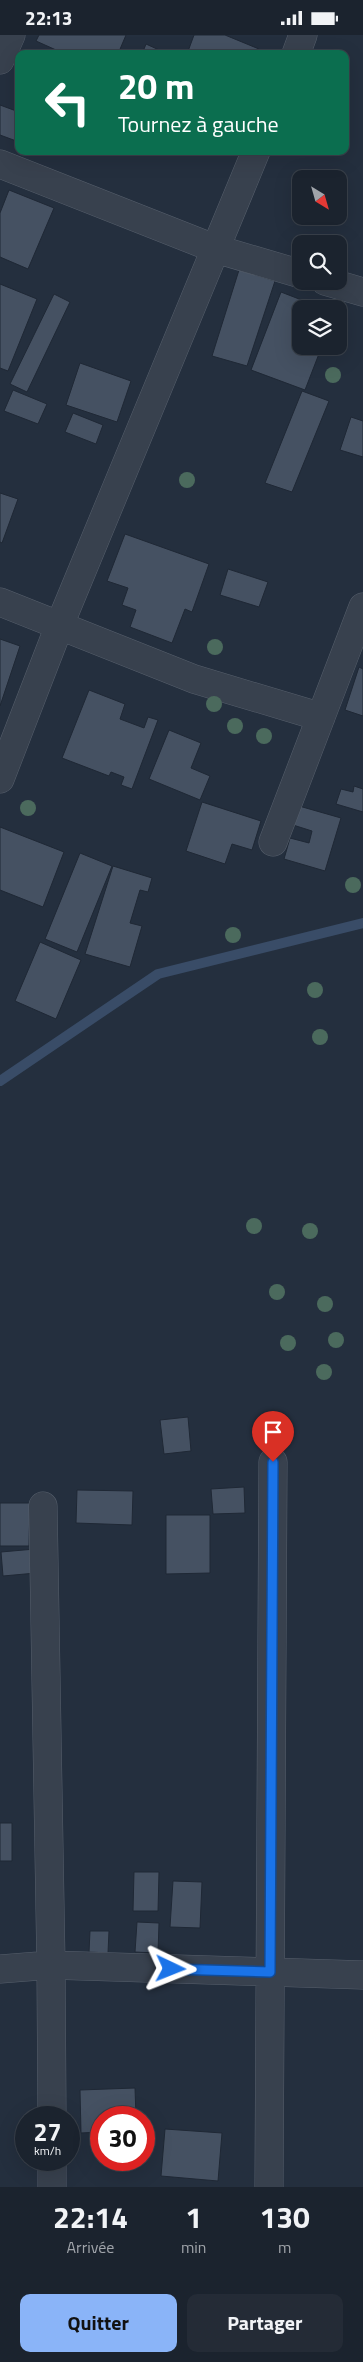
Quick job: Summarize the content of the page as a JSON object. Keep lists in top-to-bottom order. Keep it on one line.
{"north":"bottom right","page":{"status":"22:13","turn":["20 m","Tournez à gauche"],"speed":"27 km/h","limit":"30","eta":["22:14","Arrivée","1","min","130","m"],"buttons":["Quitter","Partager"]}}
